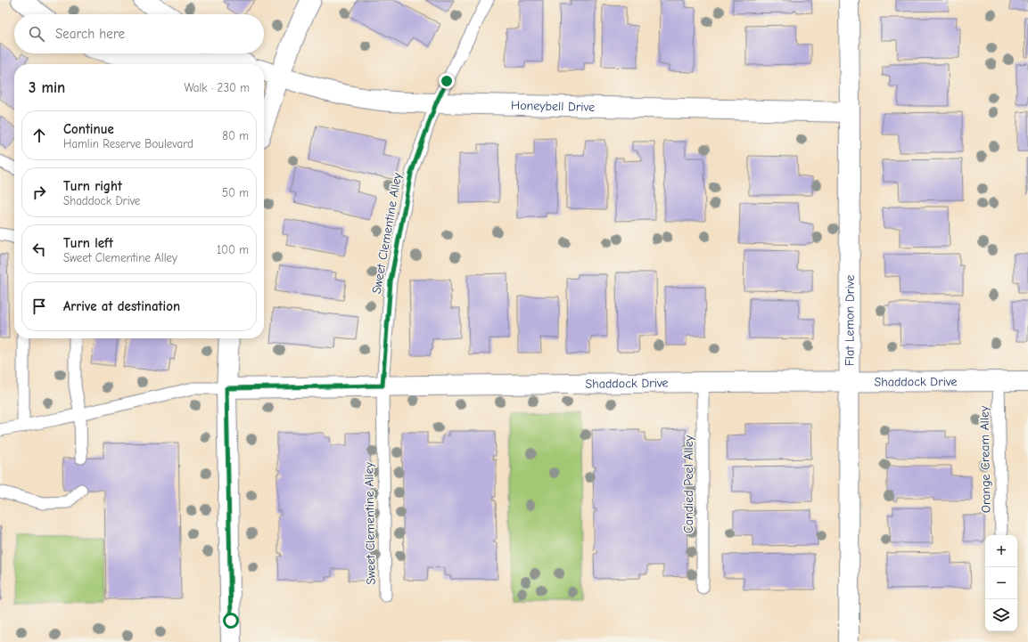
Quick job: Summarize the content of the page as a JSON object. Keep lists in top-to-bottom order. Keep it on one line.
{"streets":{"street":["Honeybell Drive","Flat Lemon Drive","Shaddock Drive"],"lane":["Sweet Clementine Alley","Orange Cream Alley","Candied Peel Alley"]},"crossings":[["Honeybell Drive","Sweet Clementine Alley"],["Honeybell Drive","Flat Lemon Drive"],["Sweet Clementine Alley","Shaddock Drive"],["Flat Lemon Drive","Shaddock Drive"],["Shaddock Drive","Orange Cream Alley"],["Shaddock Drive","Candied Peel Alley"]],"page":{"search":"Search here","heading":["3 min","Walk · 230 m"],"list":[["Continue","Hamlin Reserve Boulevard","80 m"],["Turn right","Shaddock Drive","50 m"],["Turn left","Sweet Clementine Alley","100 m"],"Arrive at destination"],"map_buttons":["+","−"]}}
